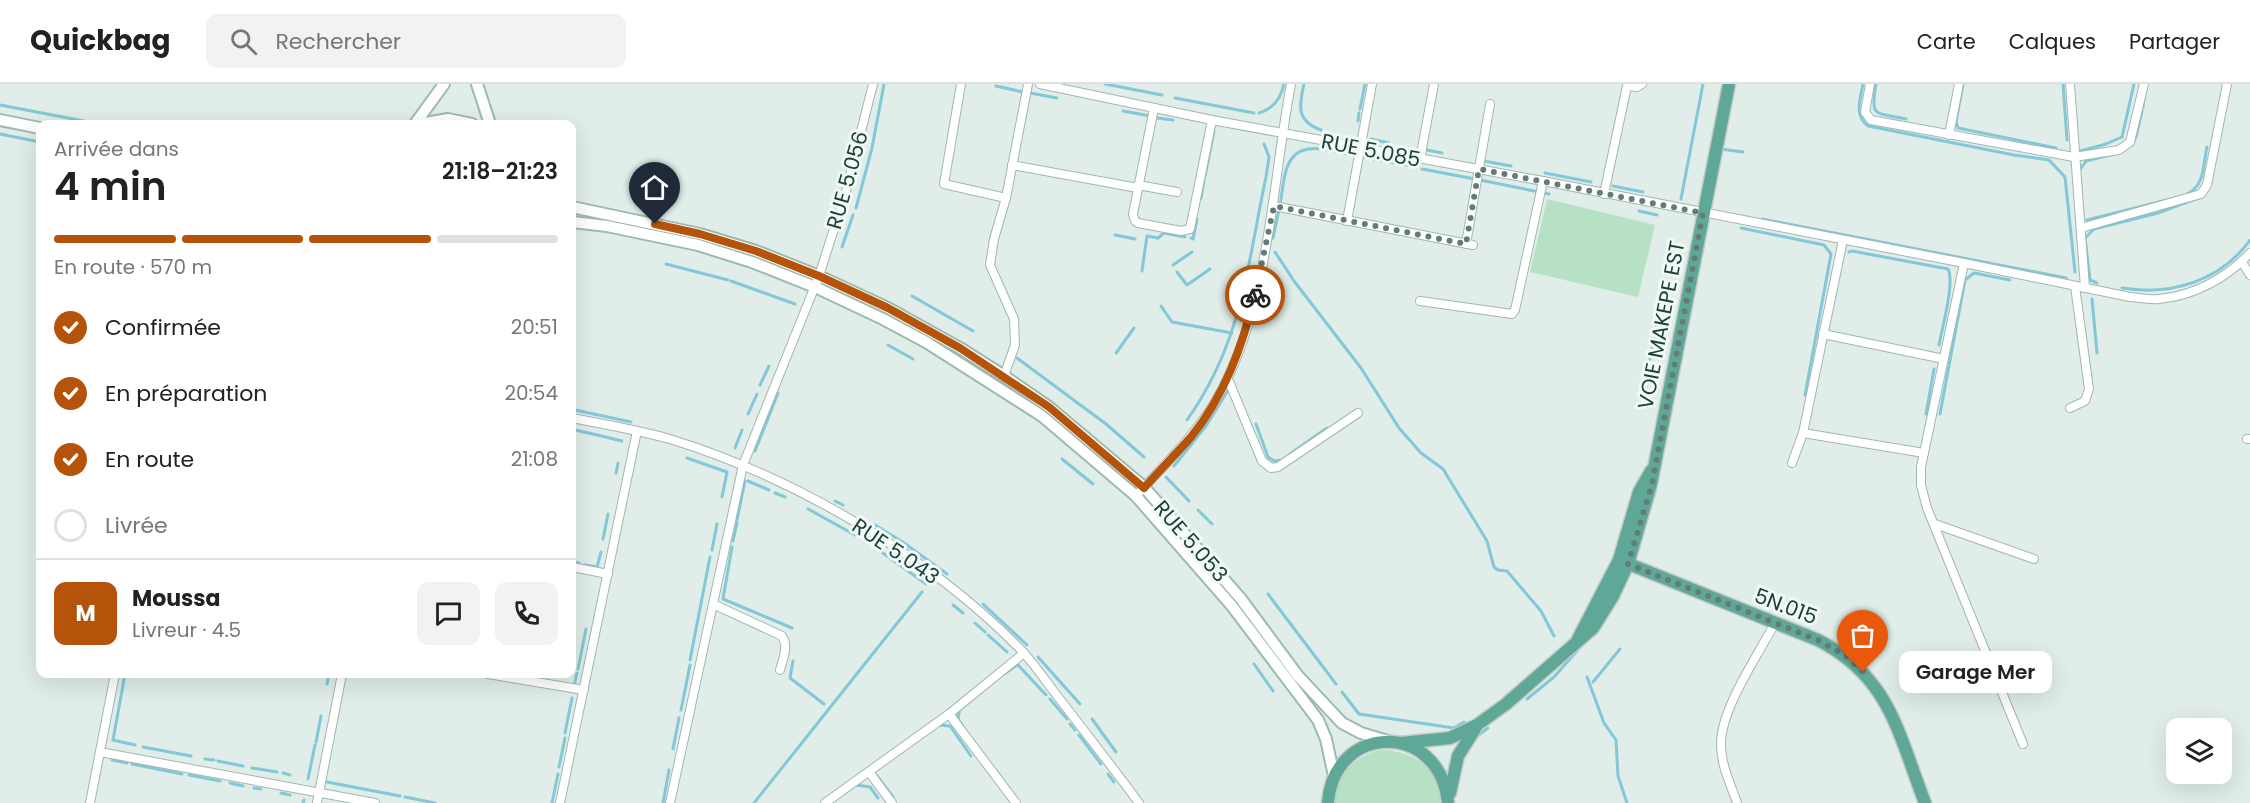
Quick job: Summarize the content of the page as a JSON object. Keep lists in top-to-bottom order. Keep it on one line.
{"streets":{"main road":["VOIE MAKEPE EST","RUE 5.053","5N.015"],"street":["RUE 5.085","RUE 5.056","RUE 5.043"]},"crossings":[["RUE 5.085","VOIE MAKEPE EST"],["RUE 5.056","RUE 5.053"],["RUE 5.056","RUE 5.043"],["VOIE MAKEPE EST","5N.015"]],"places":["Garage Mer"],"page":{"header":"Quickbag","search":"Rechercher","nav":["Carte","Calques","Partager"],"heading":["4 min","Arrivée dans","21:18–21:23"],"panel":["Moussa","Livreur · 4.5"],"bar":"En route · 570 m","list":[["Confirmée","20:51"],["En préparation","20:54"],["En route","21:08"],"Livrée"],"round":"M","bubble":"Garage Mer"}}
